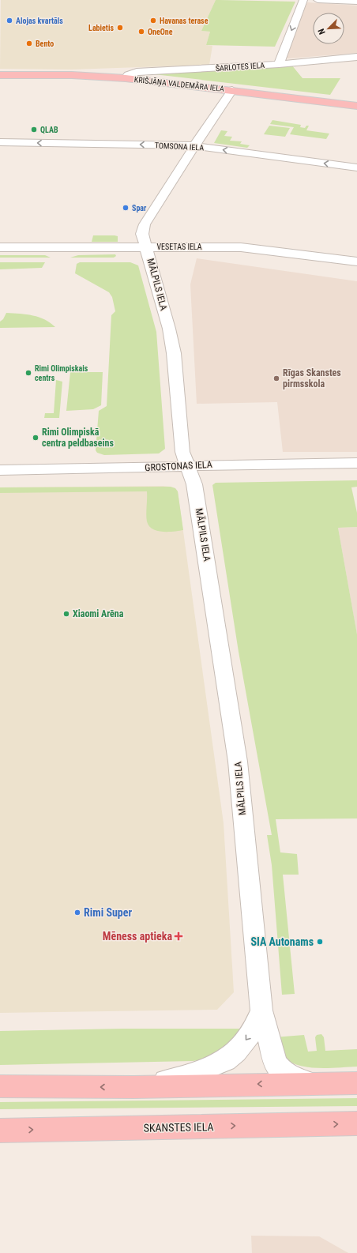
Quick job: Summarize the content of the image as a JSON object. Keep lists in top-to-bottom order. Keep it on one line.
{"streets":{"main road":["KRIŠJĀŅA VALDEMĀRA IELA","SKANSTES IELA"],"street":["ŠARLOTES IELA","TOMSONA IELA","VESETAS IELA","MĀLPILS IELA","GROSTONAS IELA"]},"crossings":[["ŠARLOTES IELA","KRIŠJĀŅA VALDEMĀRA IELA"],["KRIŠJĀŅA VALDEMĀRA IELA","MĀLPILS IELA"],["TOMSONA IELA","MĀLPILS IELA"],["VESETAS IELA","MĀLPILS IELA"],["MĀLPILS IELA","GROSTONAS IELA"]],"one_way":["TOMSONA IELA"],"places":{"other":["Alojas kvartāls","Havanas terase","Labietis","OneOne","Bento","QLAB","Spar","Rimi Olimpiskais centrs","Rīgas Skanstes pirmsskola","Rimi Olimpiskā centra peldbaseins","Xiaomi Arēna","Rimi Super","SIA Autonams"],"health":["Mēness aptieka"]},"north":"bottom left"}
